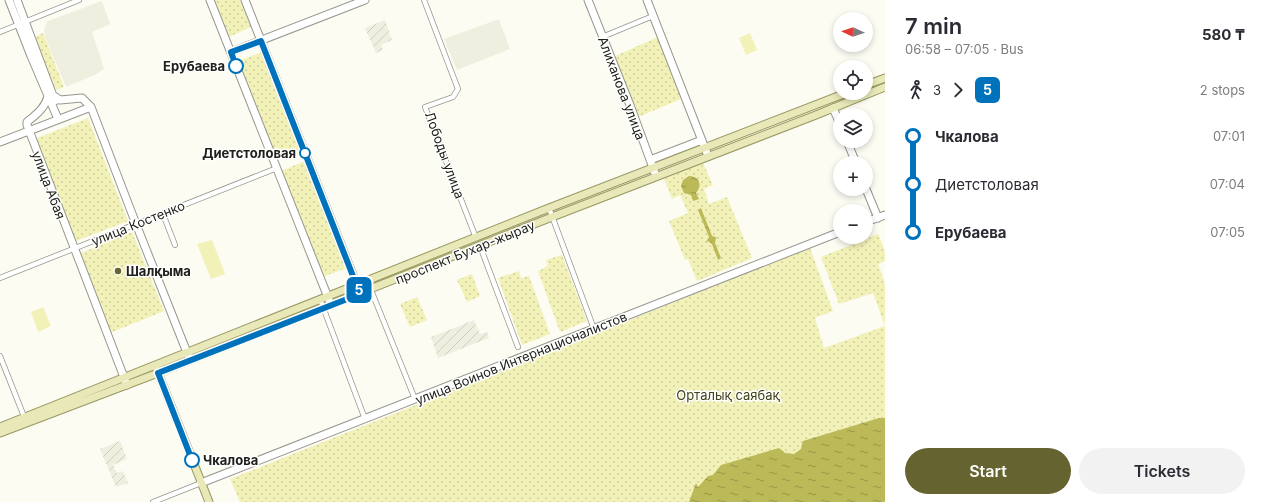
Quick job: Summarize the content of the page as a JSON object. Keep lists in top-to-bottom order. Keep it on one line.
{"streets":{"main road":["Алиханова улица","улица Абая","проспект Бухар-жырау","улица Воинов Интернационалистов"],"street":["Лободы улица","улица Костенко"]},"crossings":[["Алиханова улица","проспект Бухар-жырау"],["Лободы улица","проспект Бухар-жырау"],["улица Абая","улица Костенко"],["улица Абая","проспект Бухар-жырау"]],"parks":["Орталық саябақ"],"places":["Ерубаева","Диетстоловая","Шалқыма","Чкалова"],"lines":["bus line 5"],"north":"left","page":{"on_map":"5","heading":["7 min","06:58 – 07:05 · Bus","580 ₸"],"map_buttons":["+","−"],"legs":["3","5","2 stops"],"list":[{"name":"Чкалова","value":"07:01"},{"name":"Диетстоловая","value":"07:04"},{"name":"Ерубаева","value":"07:05"}],"buttons":["Start","Tickets"]}}
